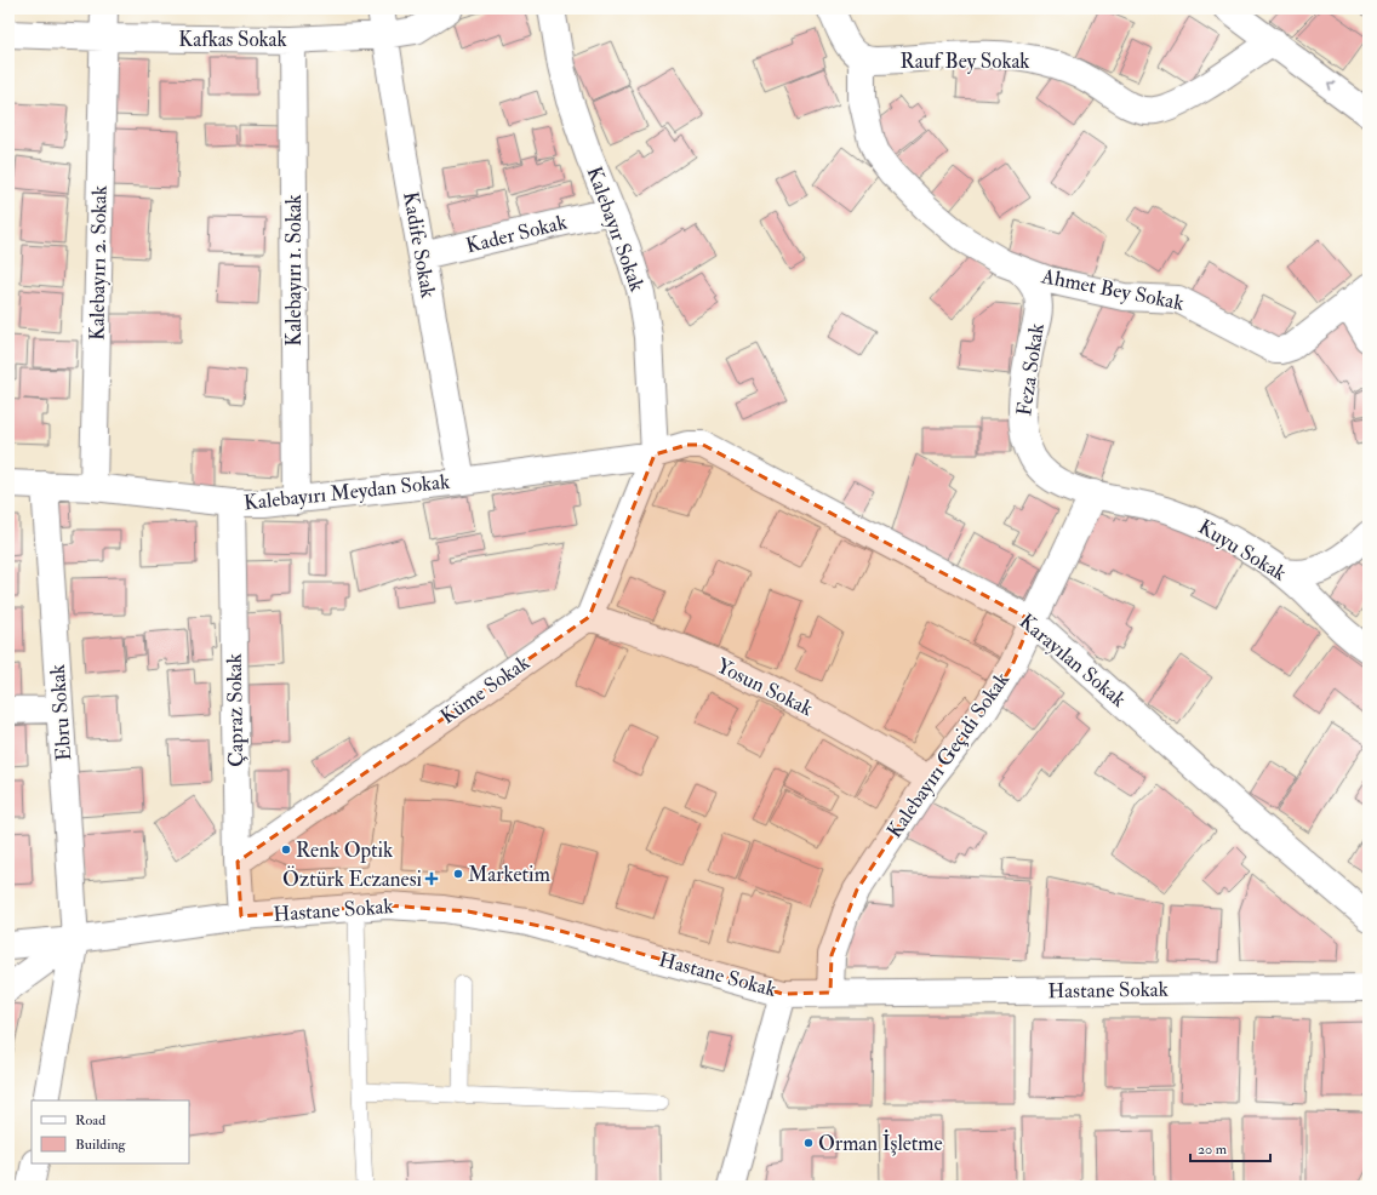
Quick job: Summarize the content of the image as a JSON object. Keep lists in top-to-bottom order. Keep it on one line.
{"streets":{"street":["Kafkas Sokak","Rauf Bey Sokak","Kalebayır Sokak","Kader Sokak","Kadife Sokak","Kalebayırı 2. Sokak","Kalebayırı 1. Sokak","Ahmet Bey Sokak","Feza Sokak","Kalebayırı Meydan Sokak","Kuyu Sokak","Karayılan Sokak","Yosun Sokak","Küme Sokak","Çapraz Sokak","Ebru Sokak","Kalebayırı Geçidi Sokak","Hastane Sokak"]},"crossings":[["Kafkas Sokak","Kadife Sokak"],["Kafkas Sokak","Kalebayırı 2. Sokak"],["Kafkas Sokak","Kalebayırı 1. Sokak"],["Rauf Bey Sokak","Ahmet Bey Sokak"],["Kalebayır Sokak","Kader Sokak"],["Kalebayır Sokak","Kalebayırı Meydan Sokak"],["Kalebayır Sokak","Karayılan Sokak"],["Kader Sokak","Kadife Sokak"],["Kadife Sokak","Kalebayırı Meydan Sokak"],["Kalebayırı 2. Sokak","Kalebayırı Meydan Sokak"],["Kalebayırı 1. Sokak","Kalebayırı Meydan Sokak"],["Ahmet Bey Sokak","Feza Sokak"],["Feza Sokak","Kuyu Sokak"],["Feza Sokak","Kalebayırı Geçidi Sokak"],["Kalebayırı Meydan Sokak","Karayılan Sokak"],["Kalebayırı Meydan Sokak","Çapraz Sokak"],["Kalebayırı Meydan Sokak","Ebru Sokak"],["Kuyu Sokak","Kalebayırı Geçidi Sokak"],["Karayılan Sokak","Kalebayırı Geçidi Sokak"],["Yosun Sokak","Küme Sokak"],["Yosun Sokak","Kalebayırı Geçidi Sokak"],["Küme Sokak","Çapraz Sokak"],["Çapraz Sokak","Hastane Sokak"],["Ebru Sokak","Hastane Sokak"],["Kalebayırı Geçidi Sokak","Hastane Sokak"]],"places":{"other":["Renk Optik","Marketim","Orman İşletme"],"health":["Öztürk Eczanesi"]},"legend":["Road","Building"],"scale_bar":"20 m"}
